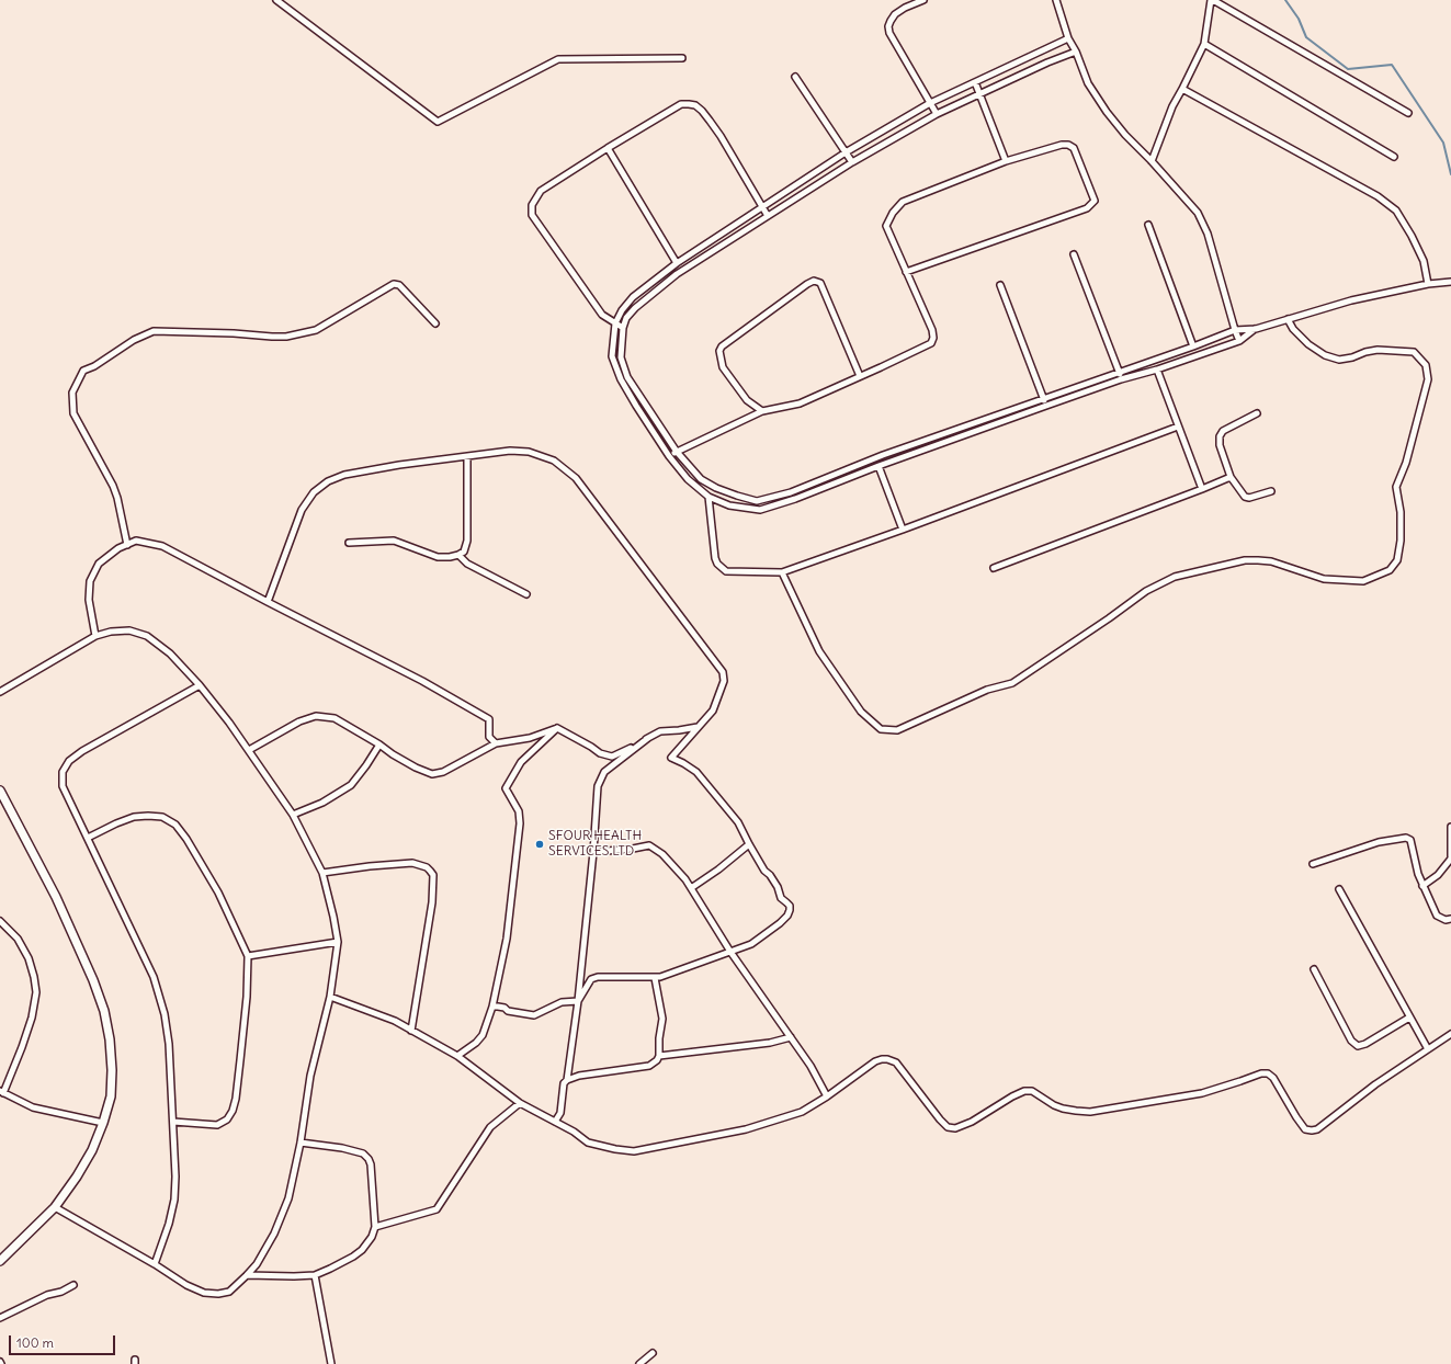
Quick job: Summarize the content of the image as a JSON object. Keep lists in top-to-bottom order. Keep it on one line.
{"places":["SFOUR HEALTH SERVICES LTD"],"scale_bar":"100 m"}
